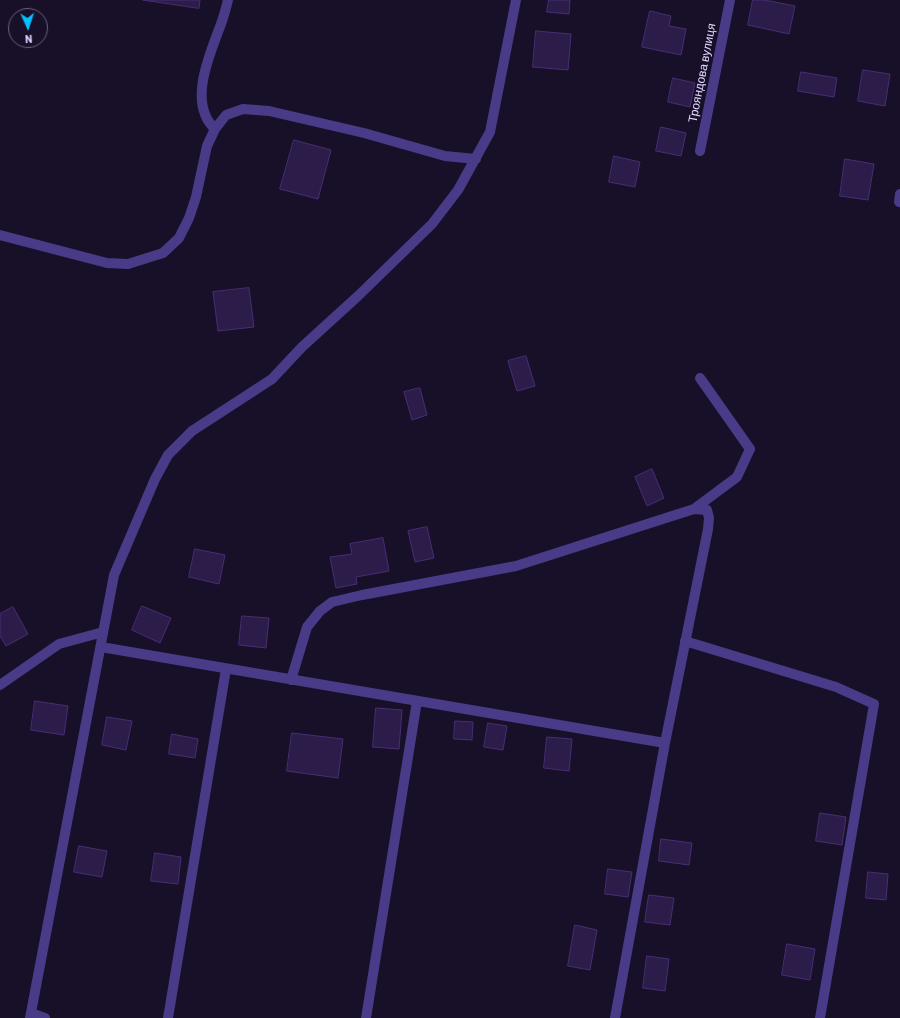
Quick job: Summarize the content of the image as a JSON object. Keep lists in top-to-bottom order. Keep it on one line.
{"streets":{"street":["Трояндова вулиця"]},"north":"bottom"}
